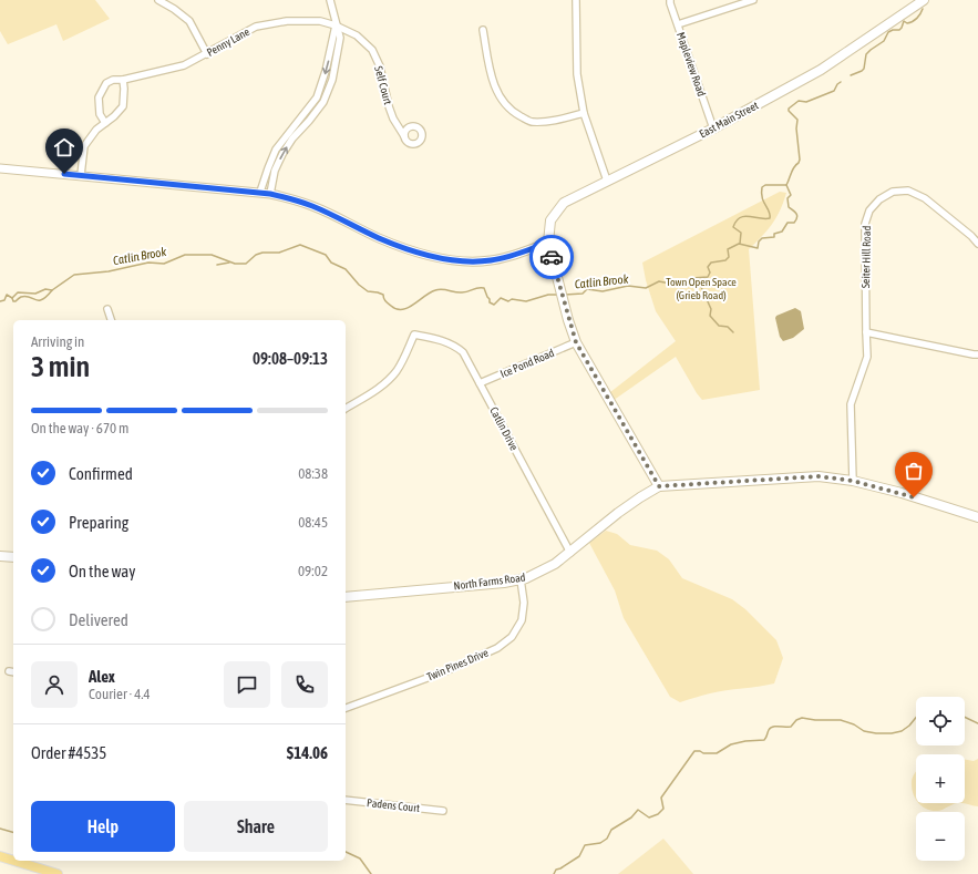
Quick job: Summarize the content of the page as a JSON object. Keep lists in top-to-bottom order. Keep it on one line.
{"streets":{"main road":["East Main Street","North Farms Road"],"street":["Penny Lane","Mapleview Road","Self Court","Seiter Hill Road","Ice Pond Road","Catlin Drive","Twin Pines Drive","Padens Court"]},"crossings":[["Penny Lane","Self Court"],["Mapleview Road","East Main Street"],["Ice Pond Road","Catlin Drive"],["Catlin Drive","North Farms Road"],["North Farms Road","Twin Pines Drive"]],"water":["Catlin Brook"],"parks":["Town Open Space (Grieb Road)"],"page":{"heading":["3 min","Arriving in","09:08–09:13"],"panel":["Alex","Courier · 4.4","Order #4535","$14.06"],"bar":"On the way · 670 m","list":[["Confirmed","08:38"],["Preparing","08:45"],["On the way","09:02"],"Delivered"],"map_buttons":["+","−"],"buttons":["Help","Share"]}}
